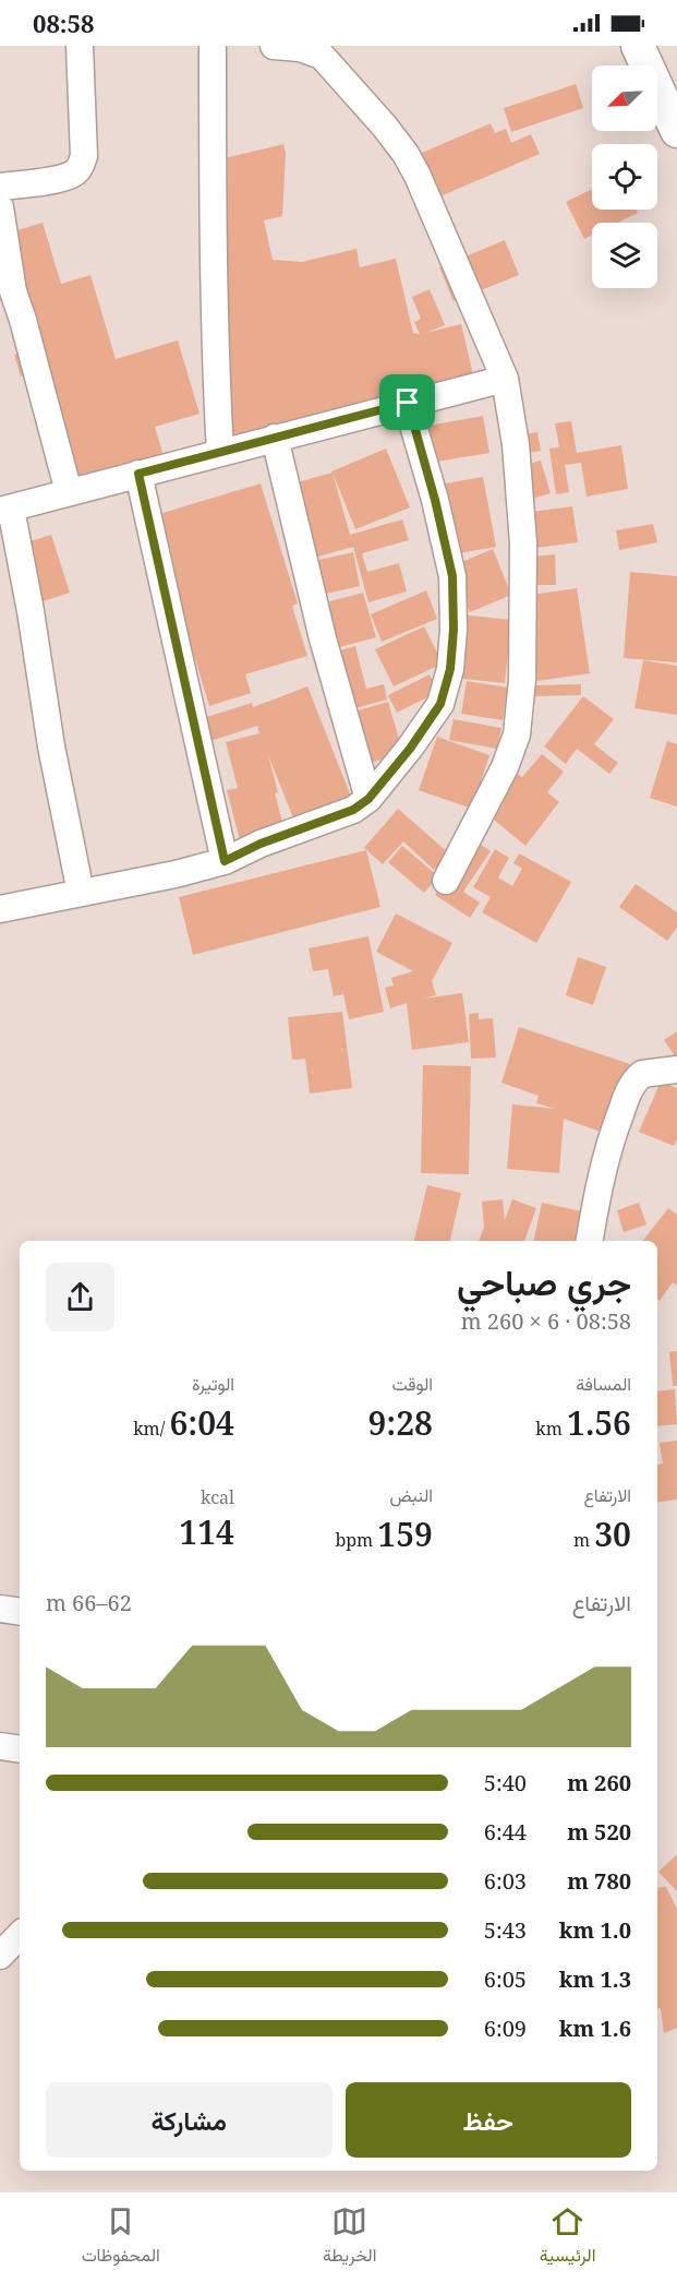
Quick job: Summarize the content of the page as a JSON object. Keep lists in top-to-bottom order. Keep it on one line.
{"north":"bottom left","page":{"status":"08:58","heading":["جري صباحي","08:58 · 6 × 260 m"],"stats":[["المسافة","1.56 km"],["الوقت","9:28"],["الوتيرة","6:04 /km"],["الارتفاع","30 m"],["النبض","159 bpm"],["kcal","114"]],"chart":["الارتفاع","62–66 m"],"list":[{"name":"260 m","note":"5:40"},{"name":"520 m","note":"6:44"},{"name":"780 m","note":"6:03"},{"name":"1.0 km","note":"5:43"},{"name":"1.3 km","note":"6:05"},{"name":"1.6 km","note":"6:09"}],"buttons":["حفظ","مشاركة"],"tabs":["الرئيسية","الخريطة","المحفوظات"]}}
